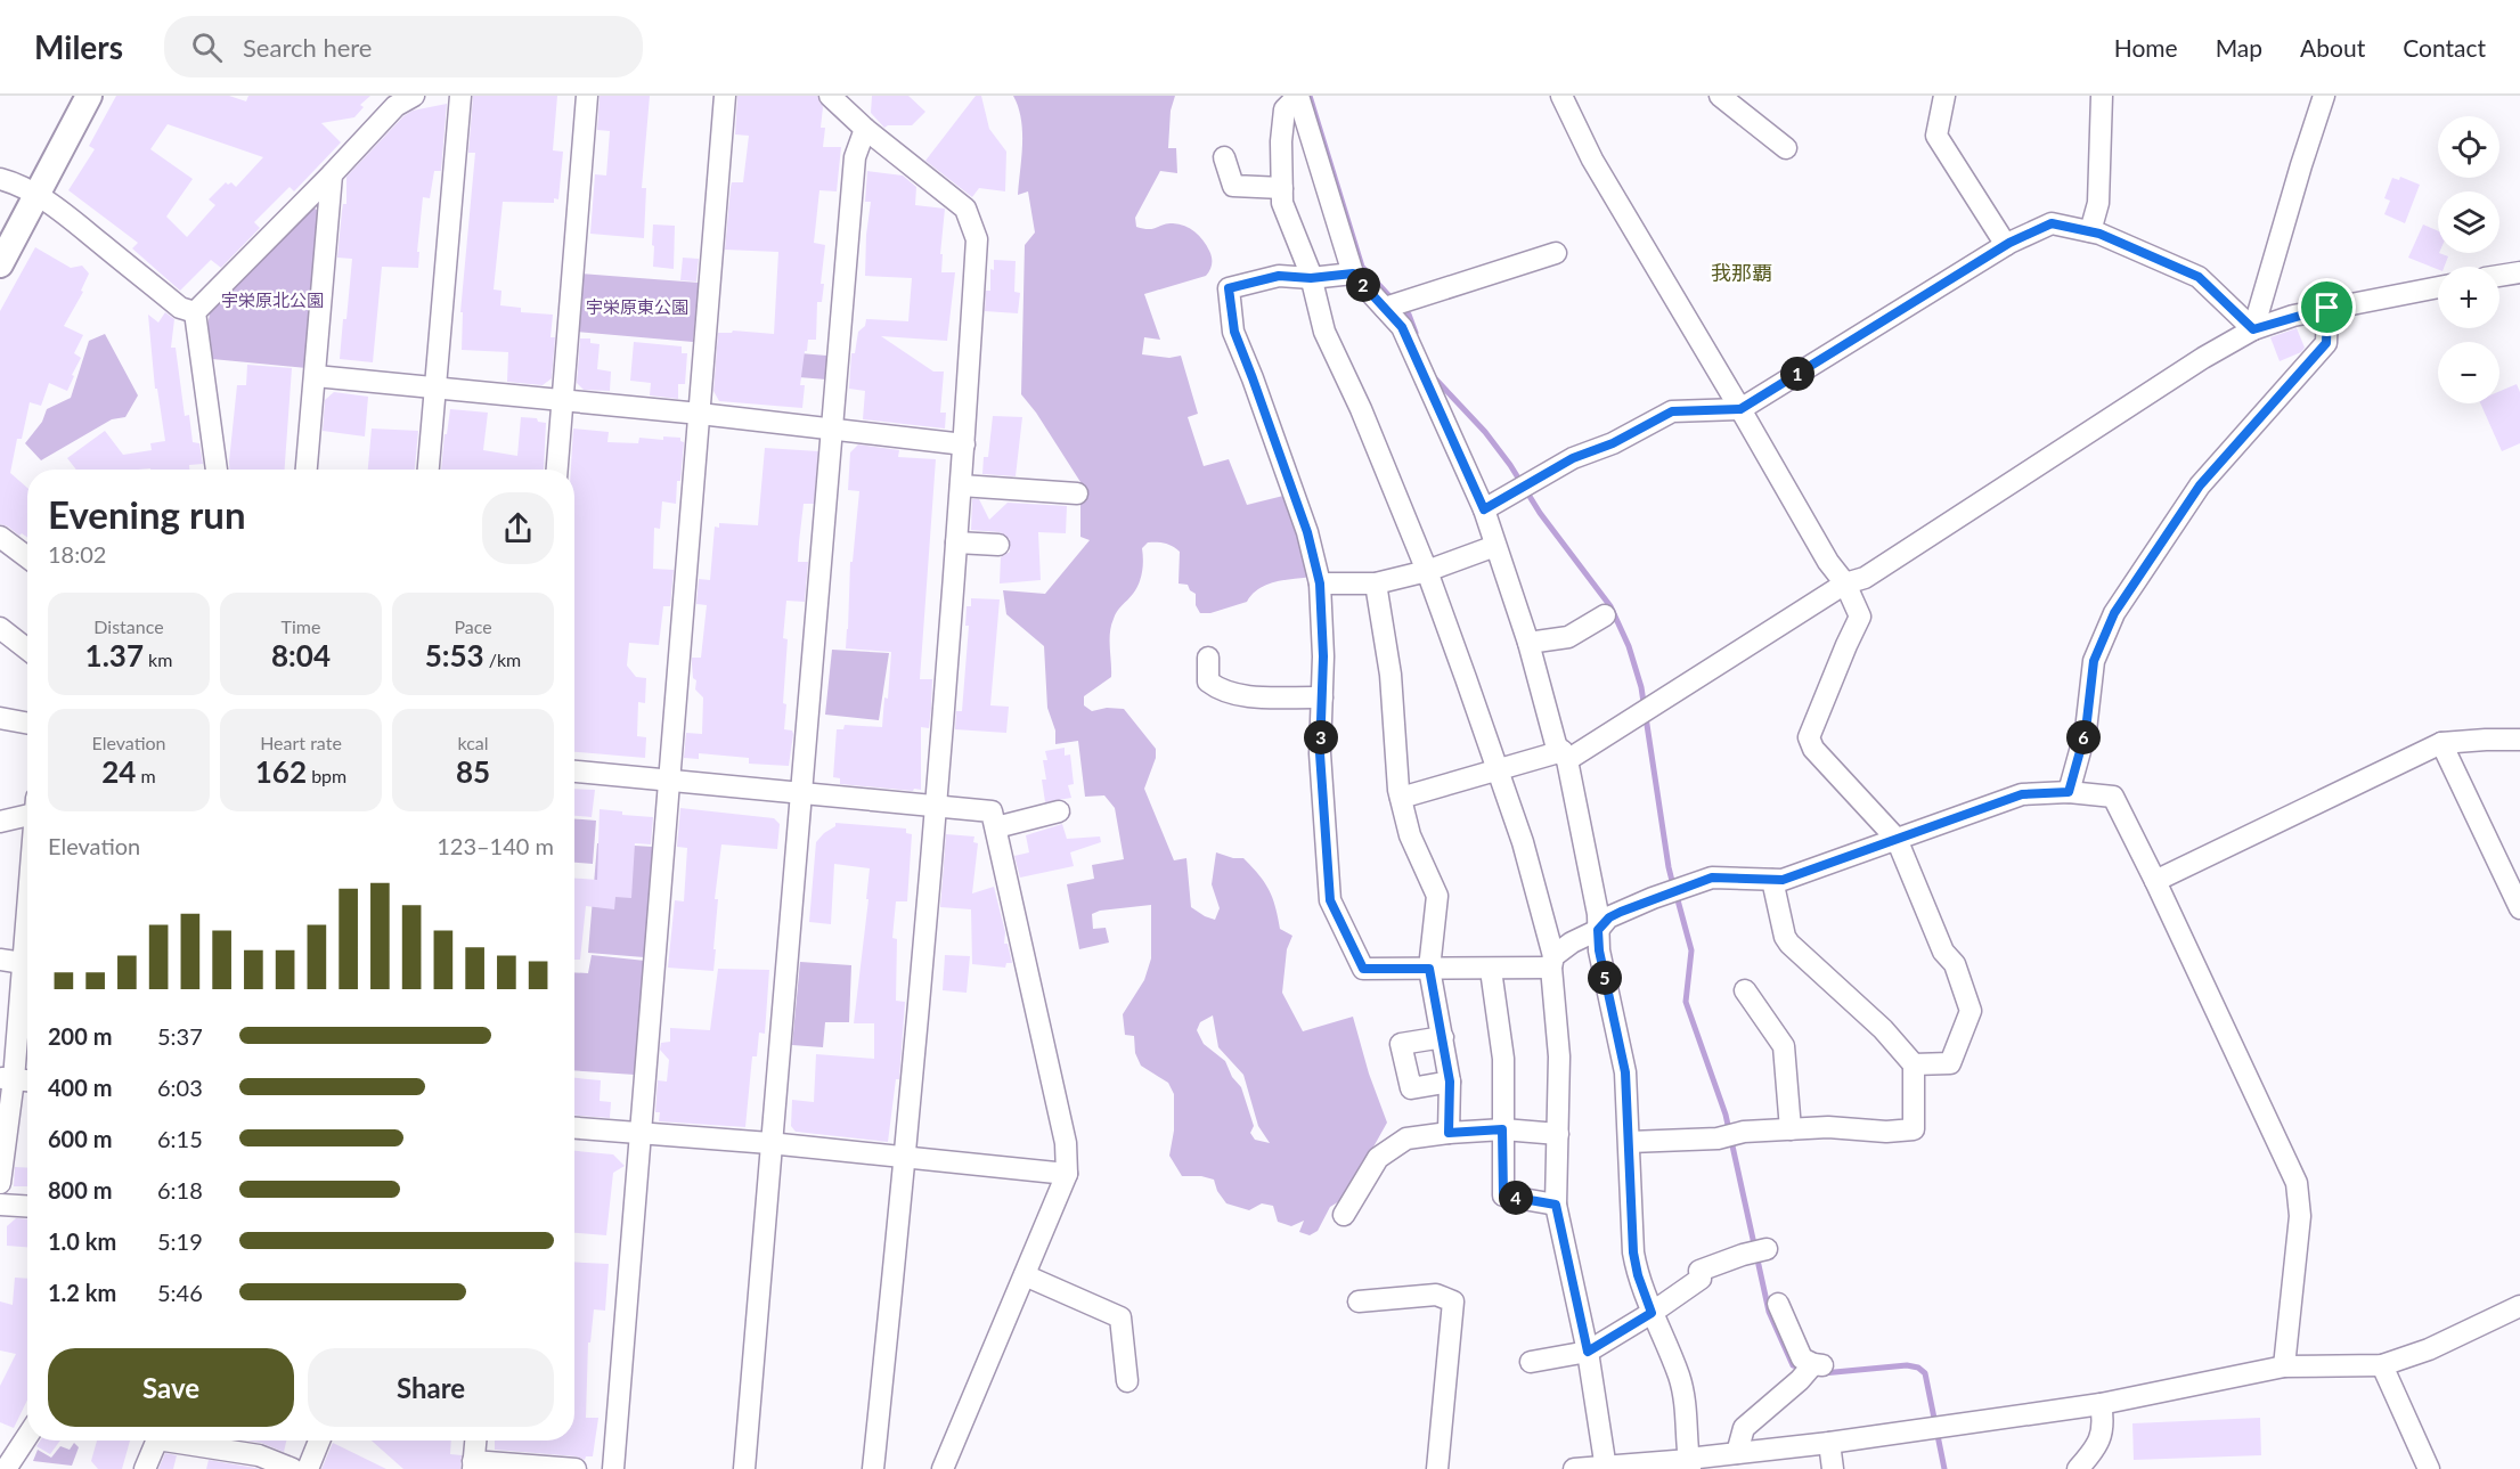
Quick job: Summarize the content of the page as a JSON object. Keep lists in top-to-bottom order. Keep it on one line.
{"districts":["我那覇"],"parks":["宇栄原北公園","宇栄原東公園"],"page":{"header":"Milers","search":"Search here","nav":["Home","Map","About","Contact"],"map_buttons":["+","−"],"pins":["2","1","3","6","5","4"],"heading":["Evening run","18:02"],"stats":[["Distance","1.37 km"],["Time","8:04"],["Pace","5:53 /km"],["Elevation","24 m"],["Heart rate","162 bpm"],["kcal","85"]],"chart":["Elevation","123–140 m"],"list":[{"name":"200 m","note":"5:37"},{"name":"400 m","note":"6:03"},{"name":"600 m","note":"6:15"},{"name":"800 m","note":"6:18"},{"name":"1.0 km","note":"5:19"},{"name":"1.2 km","note":"5:46"}],"buttons":["Save","Share"]}}
